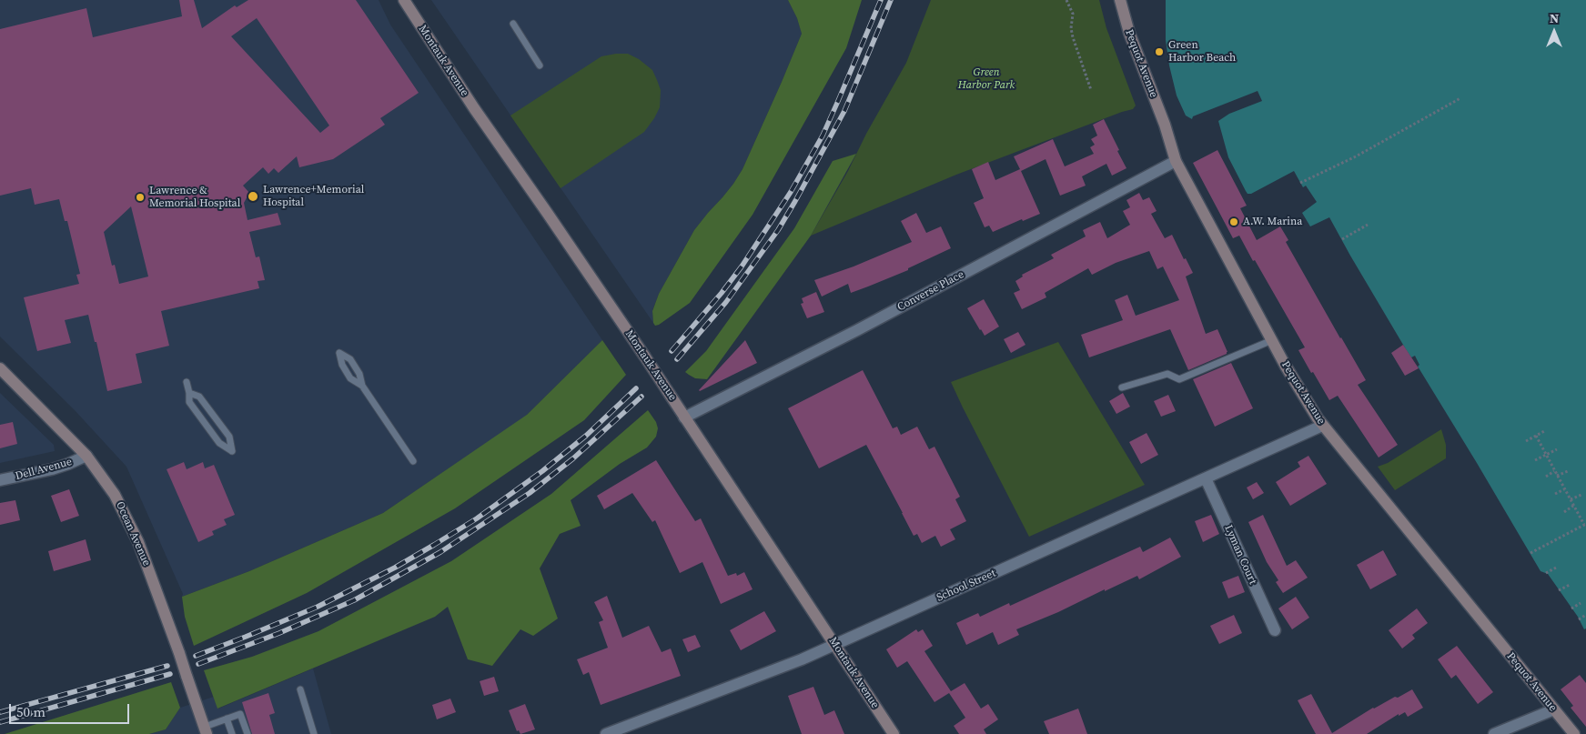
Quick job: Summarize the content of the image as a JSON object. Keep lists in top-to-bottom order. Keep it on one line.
{"streets":{"street":["Montauk Avenue","Pequot Avenue","Converse Place","Dell Avenue","Ocean Avenue","Lyman Court","School Street"]},"crossings":[["Montauk Avenue","Converse Place"],["Montauk Avenue","School Street"],["Pequot Avenue","Converse Place"],["Pequot Avenue","School Street"],["Dell Avenue","Ocean Avenue"],["Lyman Court","School Street"]],"parks":["Green Harbor Park"],"places":["Green Harbor Beach","Lawrence+Memorial Hospital","Lawrence & Memorial Hospital","A.W. Marina"],"scale_bar":"50 m","north":"top"}
